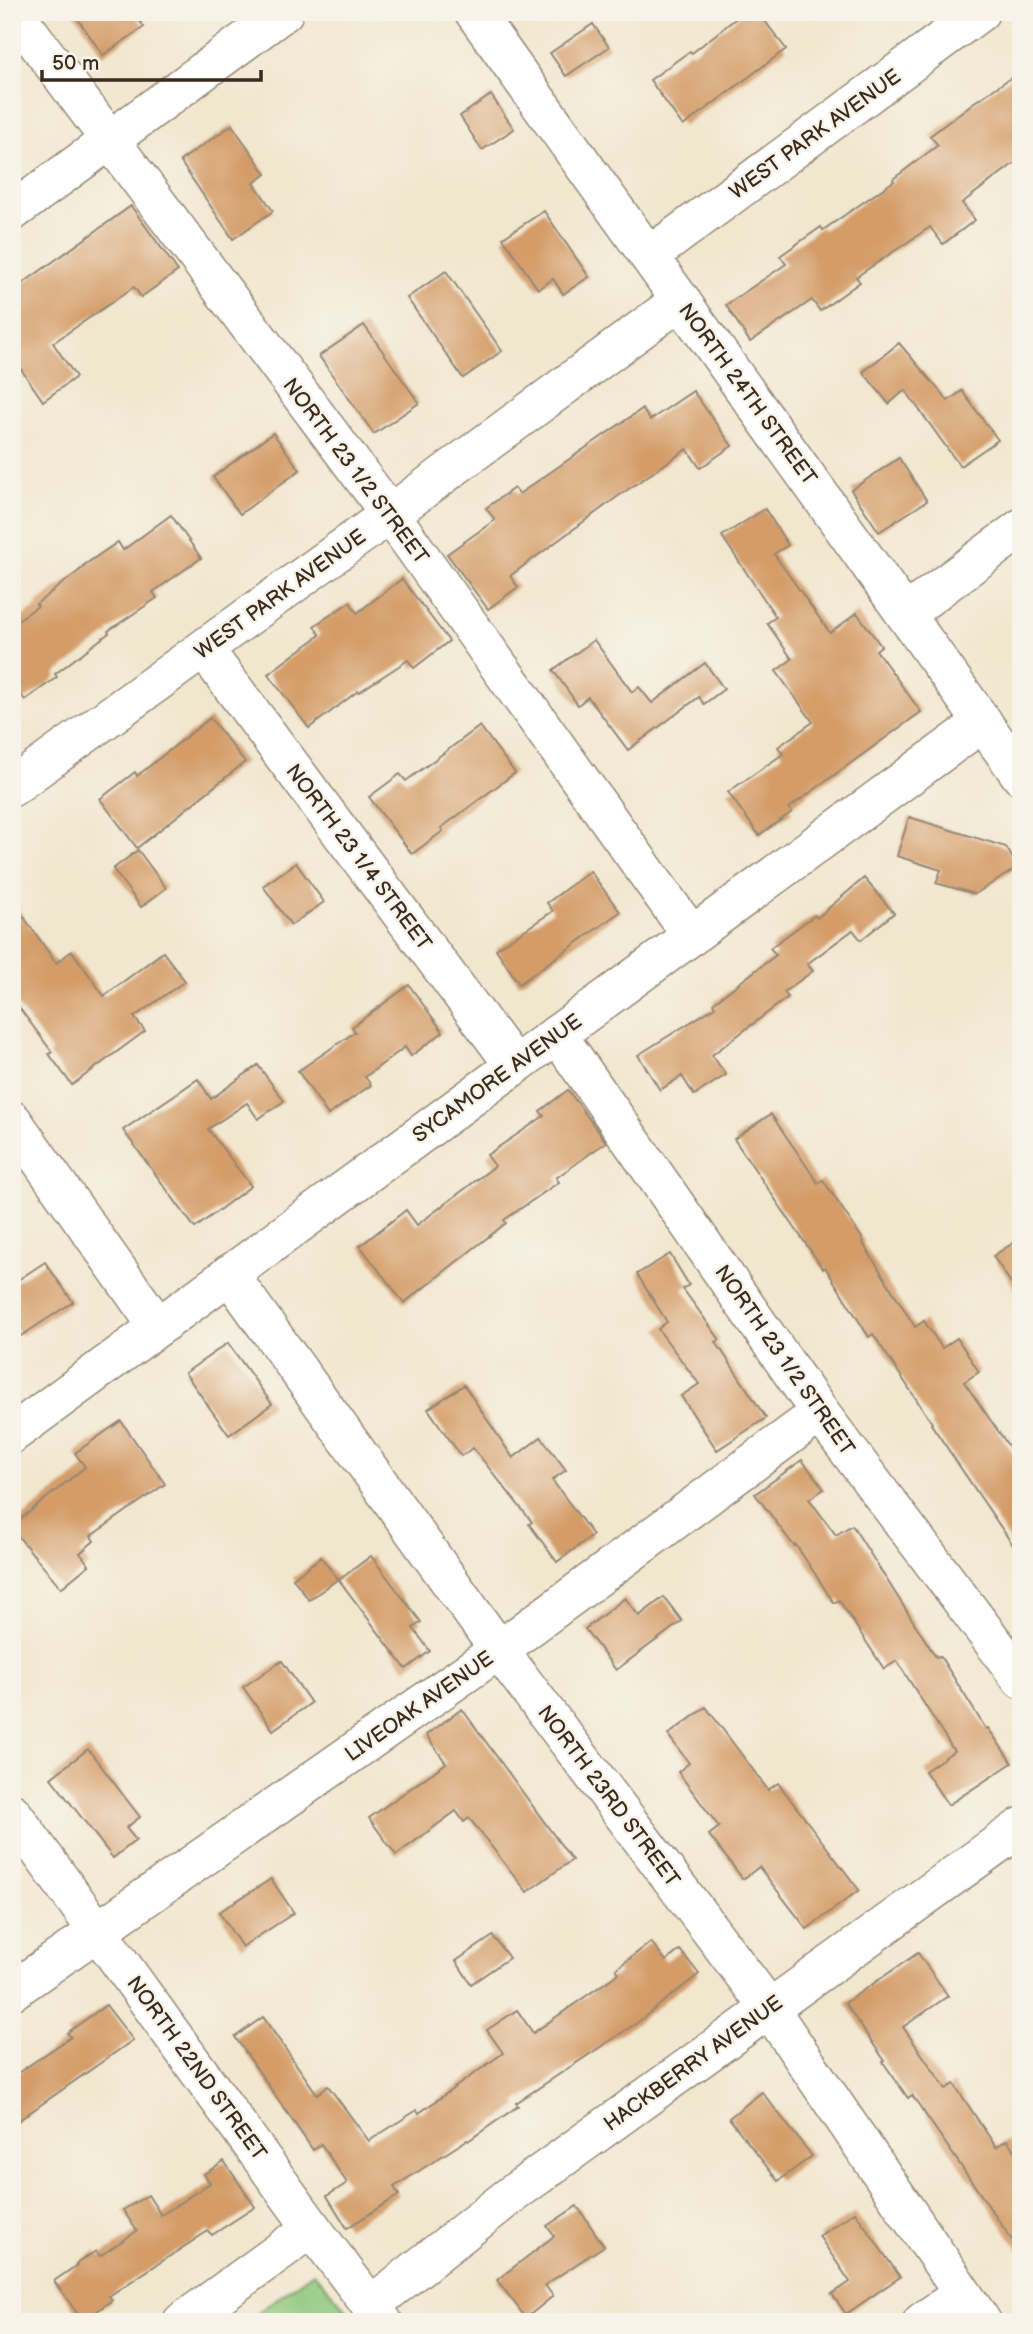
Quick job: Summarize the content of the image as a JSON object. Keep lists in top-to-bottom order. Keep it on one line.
{"streets":{"street":["WEST PARK AVENUE","NORTH 24TH STREET","NORTH 23 1/2 STREET","NORTH 23 1/4 STREET","SYCAMORE AVENUE","LIVEOAK AVENUE","NORTH 23RD STREET","HACKBERRY AVENUE","NORTH 22ND STREET"]},"crossings":[["WEST PARK AVENUE","NORTH 24TH STREET"],["WEST PARK AVENUE","NORTH 23 1/2 STREET"],["WEST PARK AVENUE","NORTH 23 1/4 STREET"],["NORTH 24TH STREET","SYCAMORE AVENUE"],["NORTH 23 1/2 STREET","SYCAMORE AVENUE"],["NORTH 23 1/2 STREET","LIVEOAK AVENUE"],["NORTH 23 1/4 STREET","SYCAMORE AVENUE"],["SYCAMORE AVENUE","NORTH 23RD STREET"],["LIVEOAK AVENUE","NORTH 23RD STREET"],["LIVEOAK AVENUE","NORTH 22ND STREET"],["NORTH 23RD STREET","HACKBERRY AVENUE"],["HACKBERRY AVENUE","NORTH 22ND STREET"]],"scale_bar":"50 m"}
